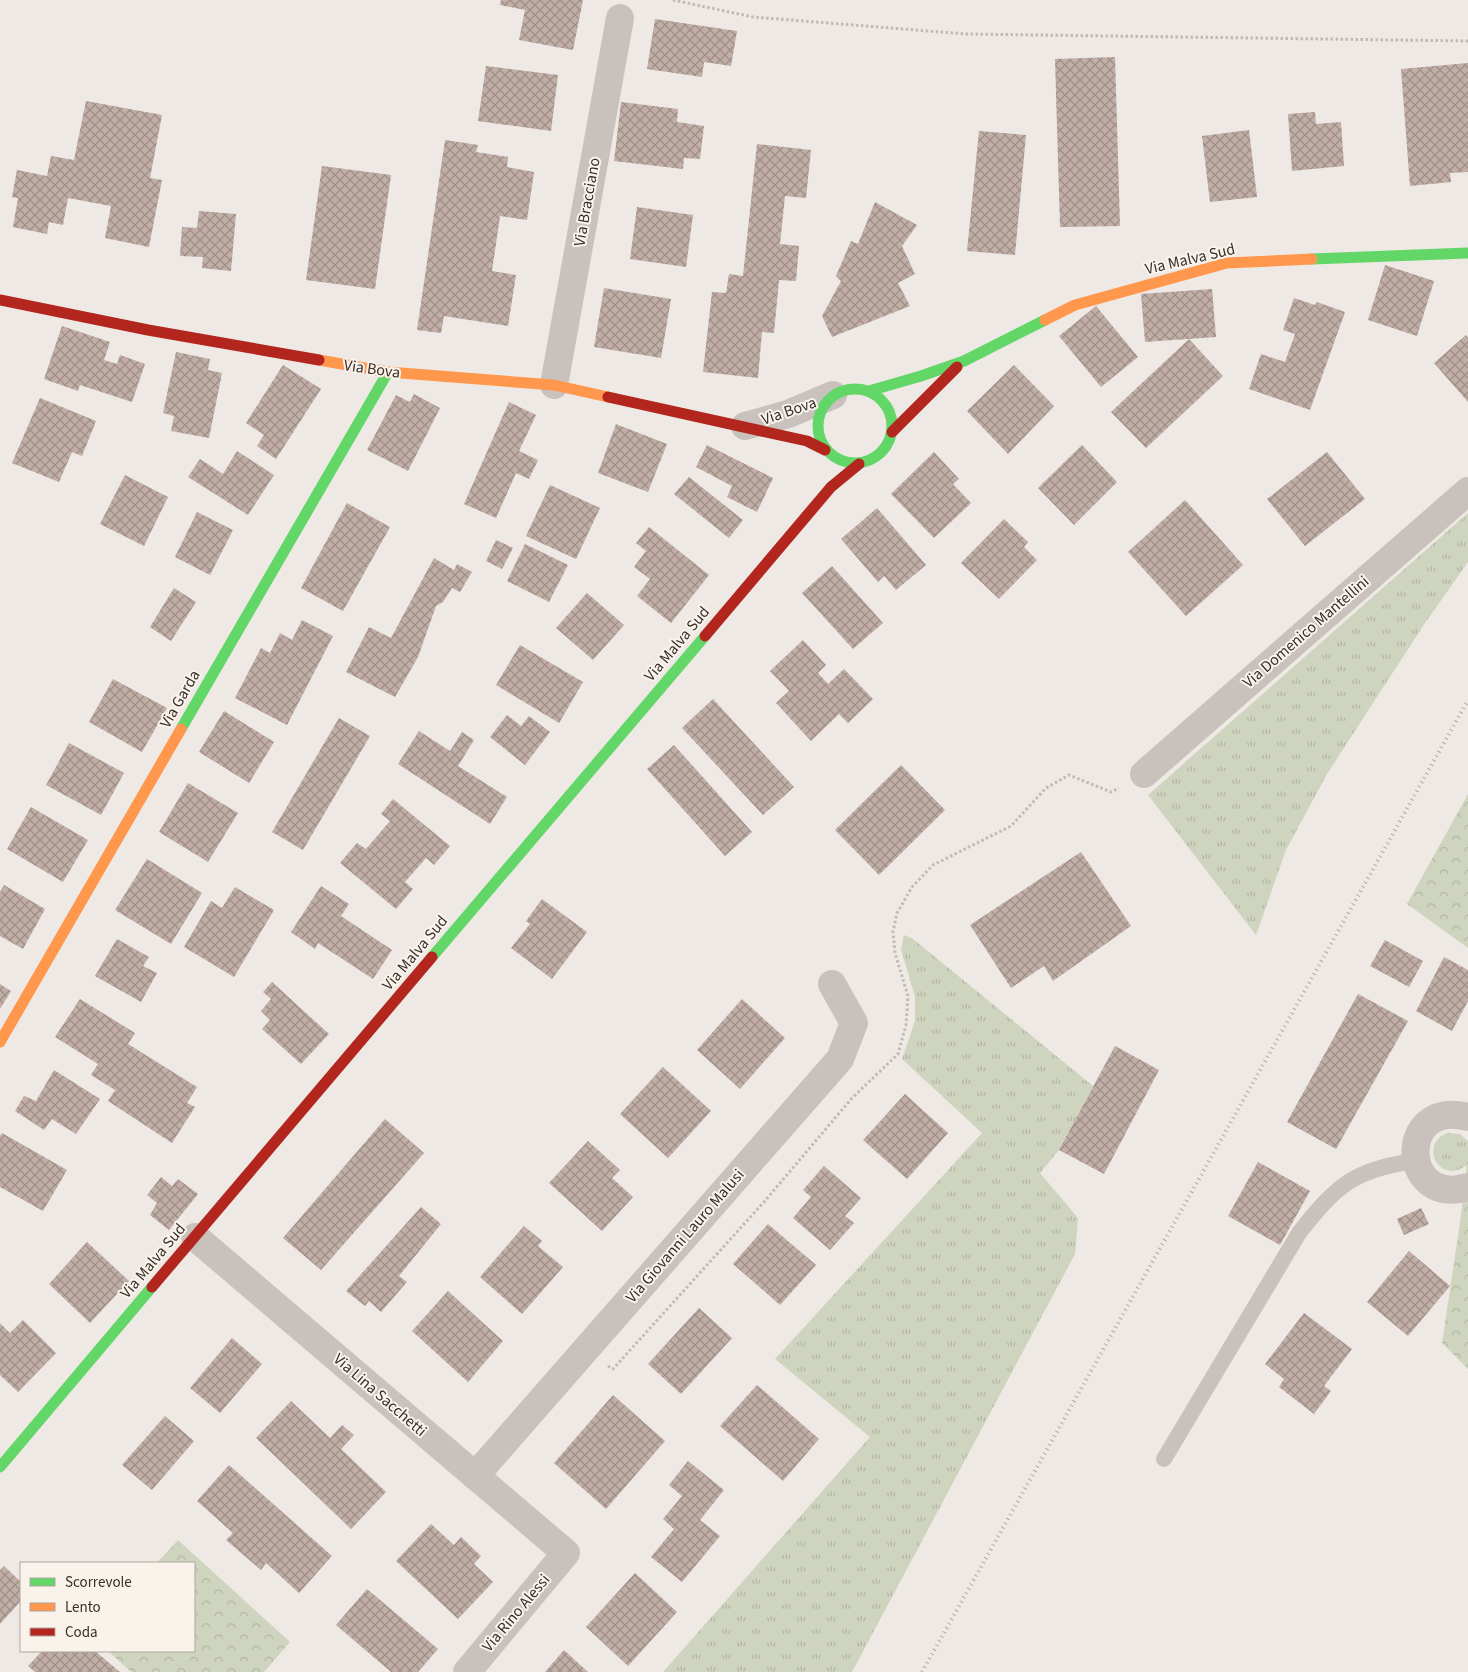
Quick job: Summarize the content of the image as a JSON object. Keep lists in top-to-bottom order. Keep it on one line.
{"streets":{"street":["Via Bracciano","Via Malva Sud","Via Bova","Via Domenico Mantellini","Via Garda","Via Giovanni Lauro Malusi","Via Lina Sacchetti","Via Rino Alessi"]},"crossings":[["Via Bracciano","Via Bova"],["Via Malva Sud","Via Bova"],["Via Malva Sud","Via Lina Sacchetti"],["Via Bova","Via Garda"],["Via Giovanni Lauro Malusi","Via Lina Sacchetti"],["Via Lina Sacchetti","Via Rino Alessi"]],"legend":["Scorrevole","Lento","Coda"]}
